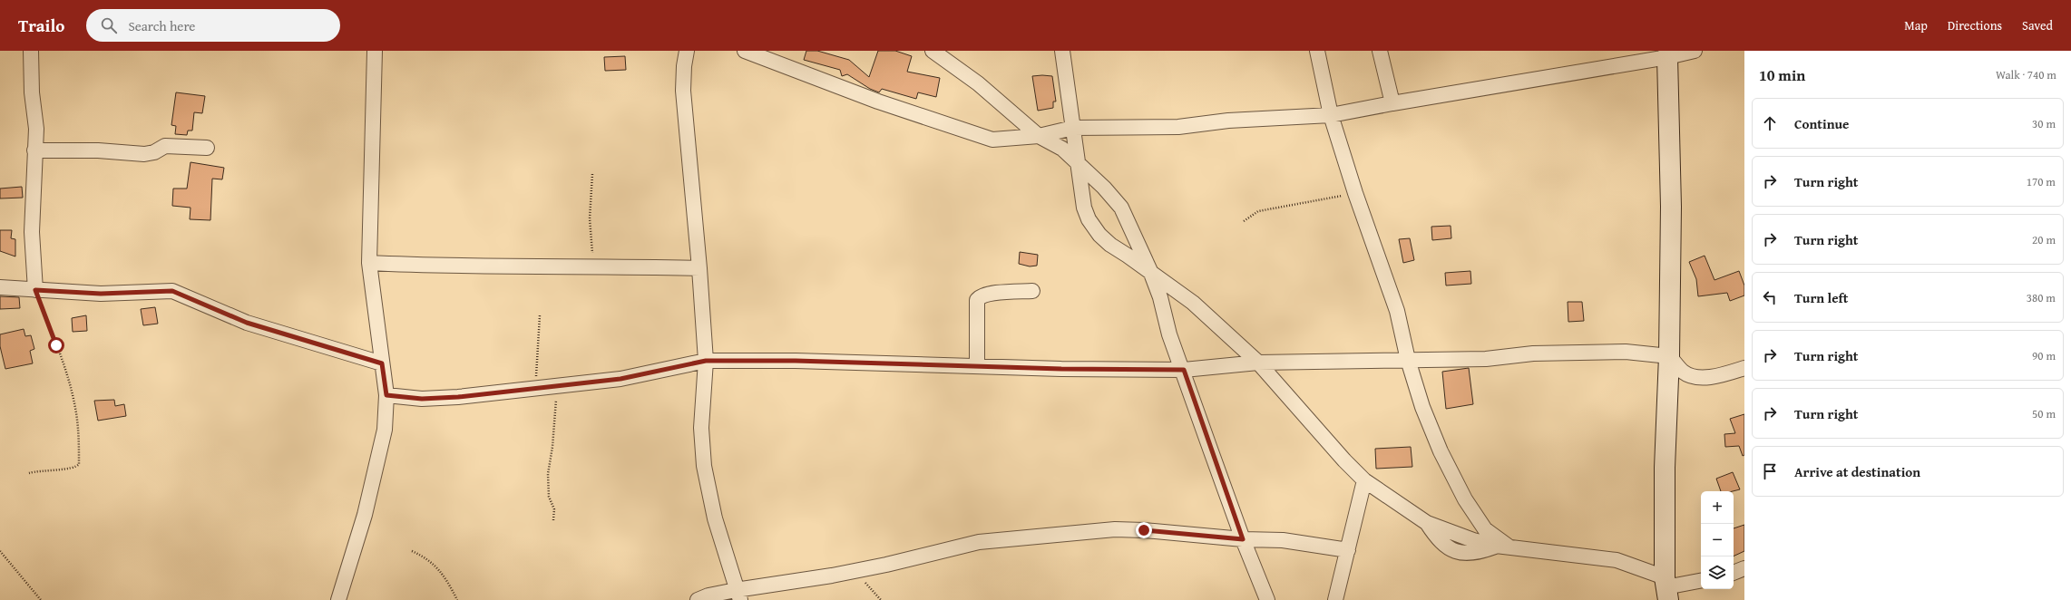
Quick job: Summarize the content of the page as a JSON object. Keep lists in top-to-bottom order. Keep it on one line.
{"page":{"header":"Trailo","search":"Search here","nav":["Map","Directions","Saved"],"heading":["10 min","Walk · 740 m"],"list":[["Continue","30 m"],["Turn right","170 m"],["Turn right","20 m"],["Turn left","380 m"],["Turn right","90 m"],["Turn right","50 m"],"Arrive at destination"],"map_buttons":["+","−"]}}
